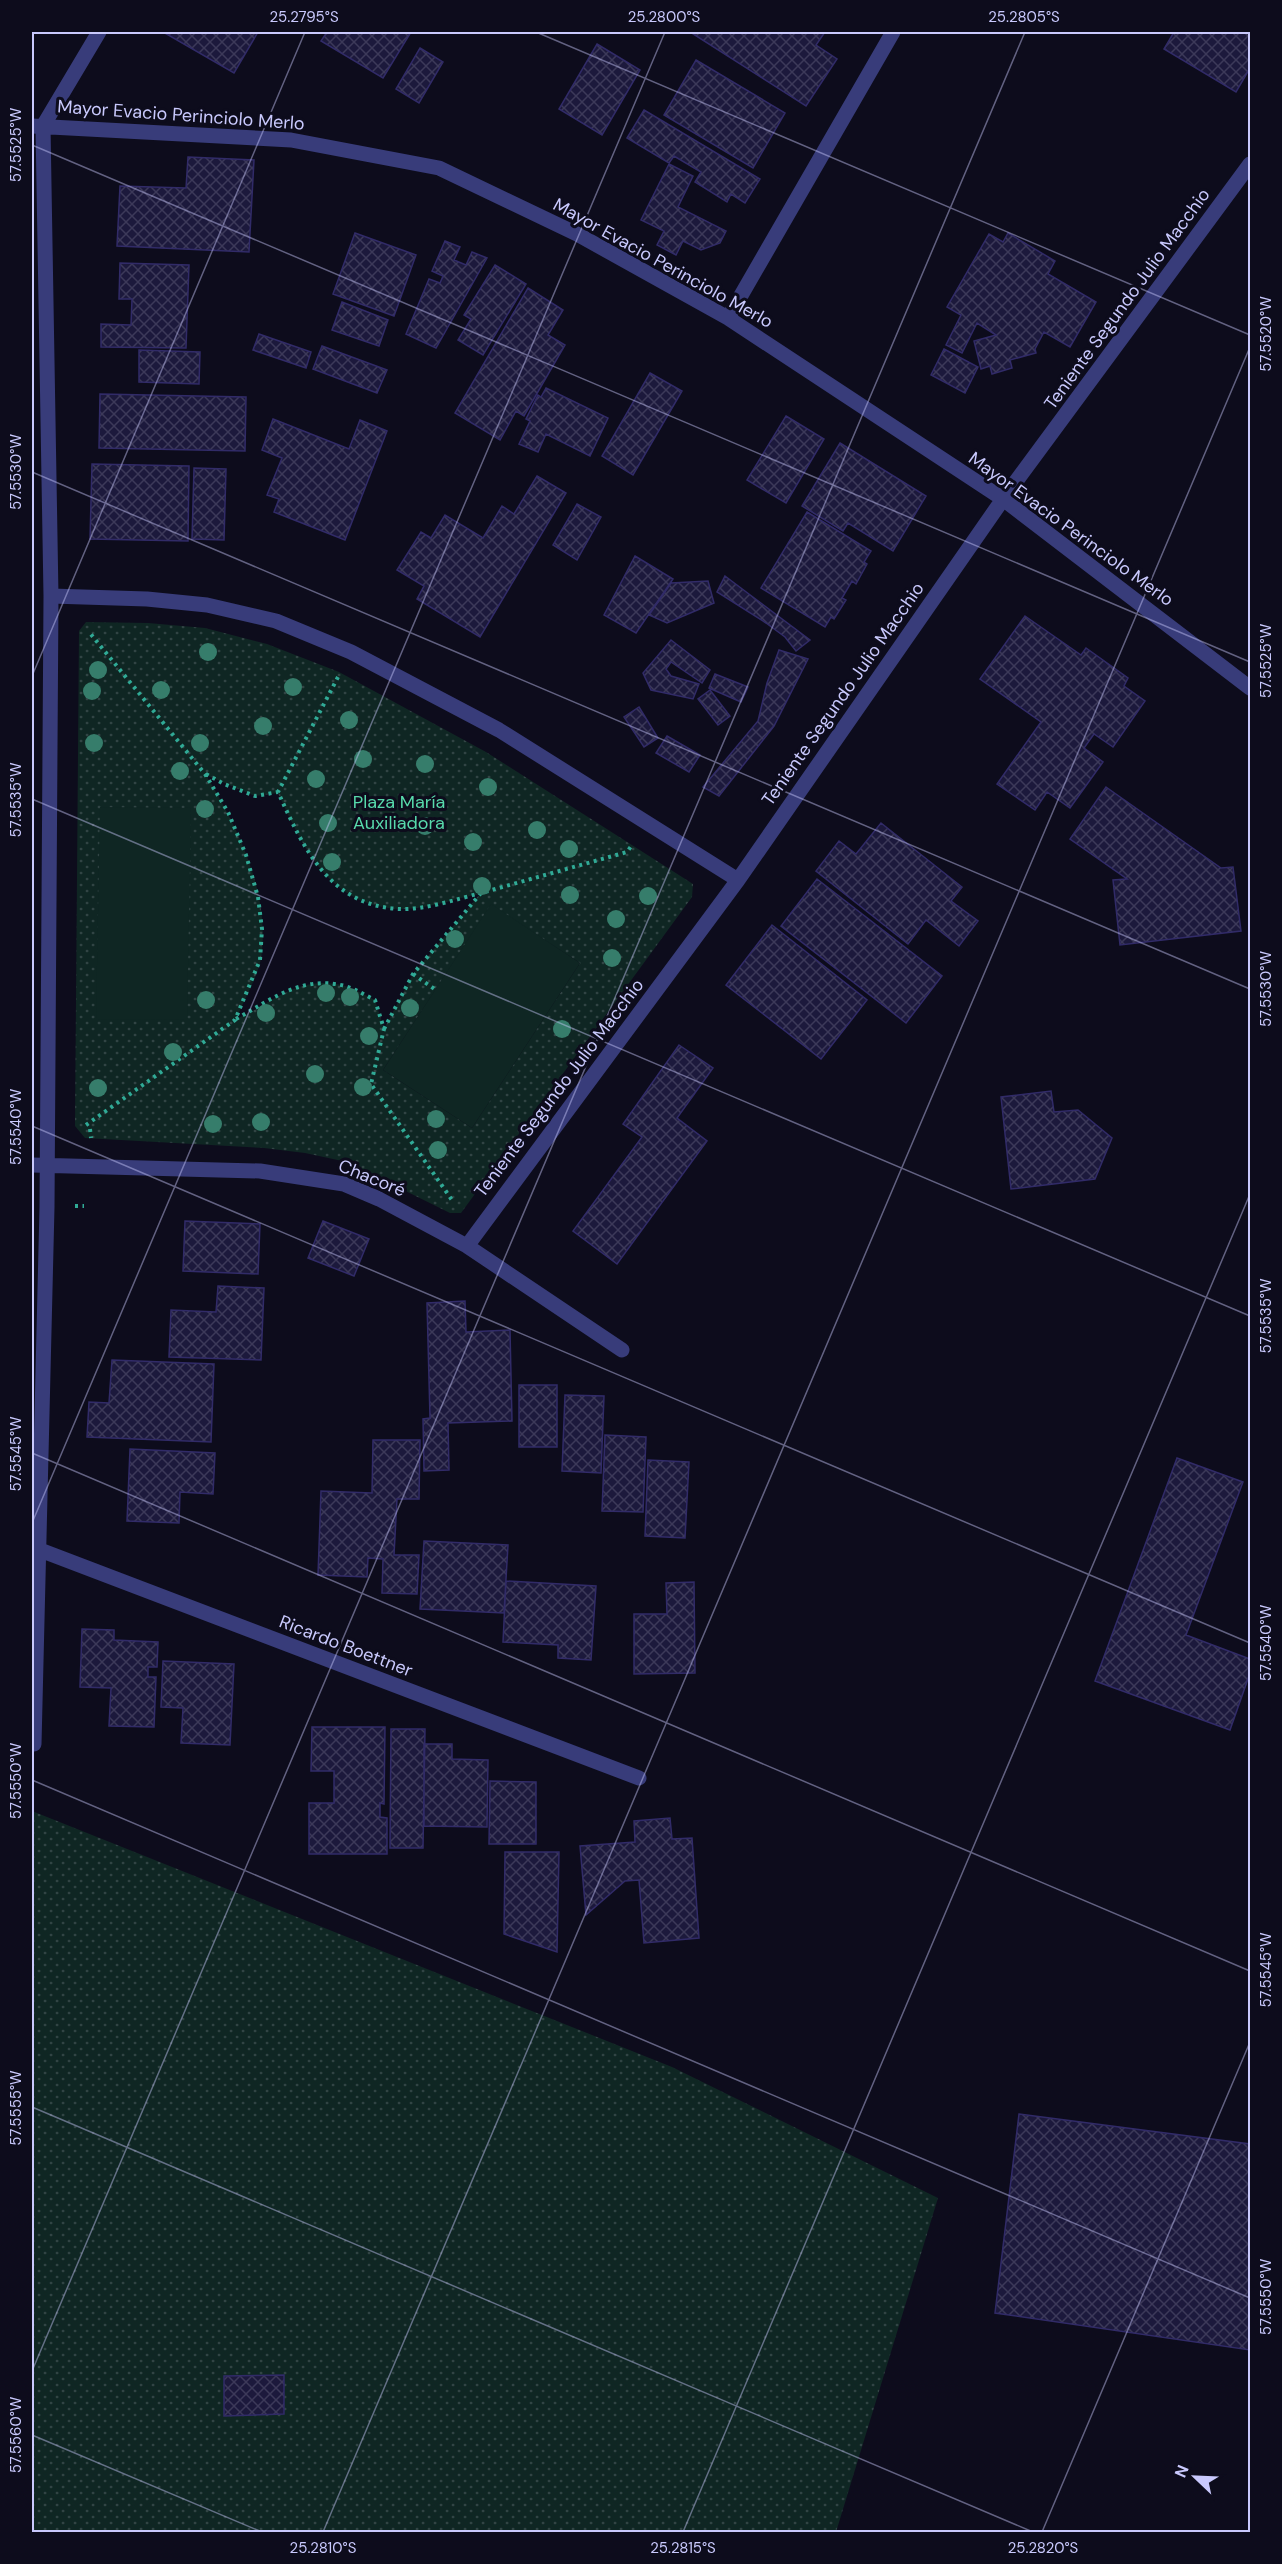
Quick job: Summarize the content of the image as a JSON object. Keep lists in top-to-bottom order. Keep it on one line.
{"streets":{"street":["Mayor Evacio Perinciolo Merlo","Teniente Segundo Julio Macchio","Chacoré","Ricardo Boettner"]},"crossings":[["Mayor Evacio Perinciolo Merlo","Teniente Segundo Julio Macchio"],["Teniente Segundo Julio Macchio","Chacoré"]],"parks":["Plaza María Auxiliadora"],"north":"top left","coordinates":["25.2795°S","25.2800°S","25.2805°S","57.5525°W","57.5520°W","57.5530°W","57.5535°W","57.5540°W","57.5545°W","57.5550°W","57.5555°W","57.5560°W","25.2810°S","25.2815°S","25.2820°S"]}
